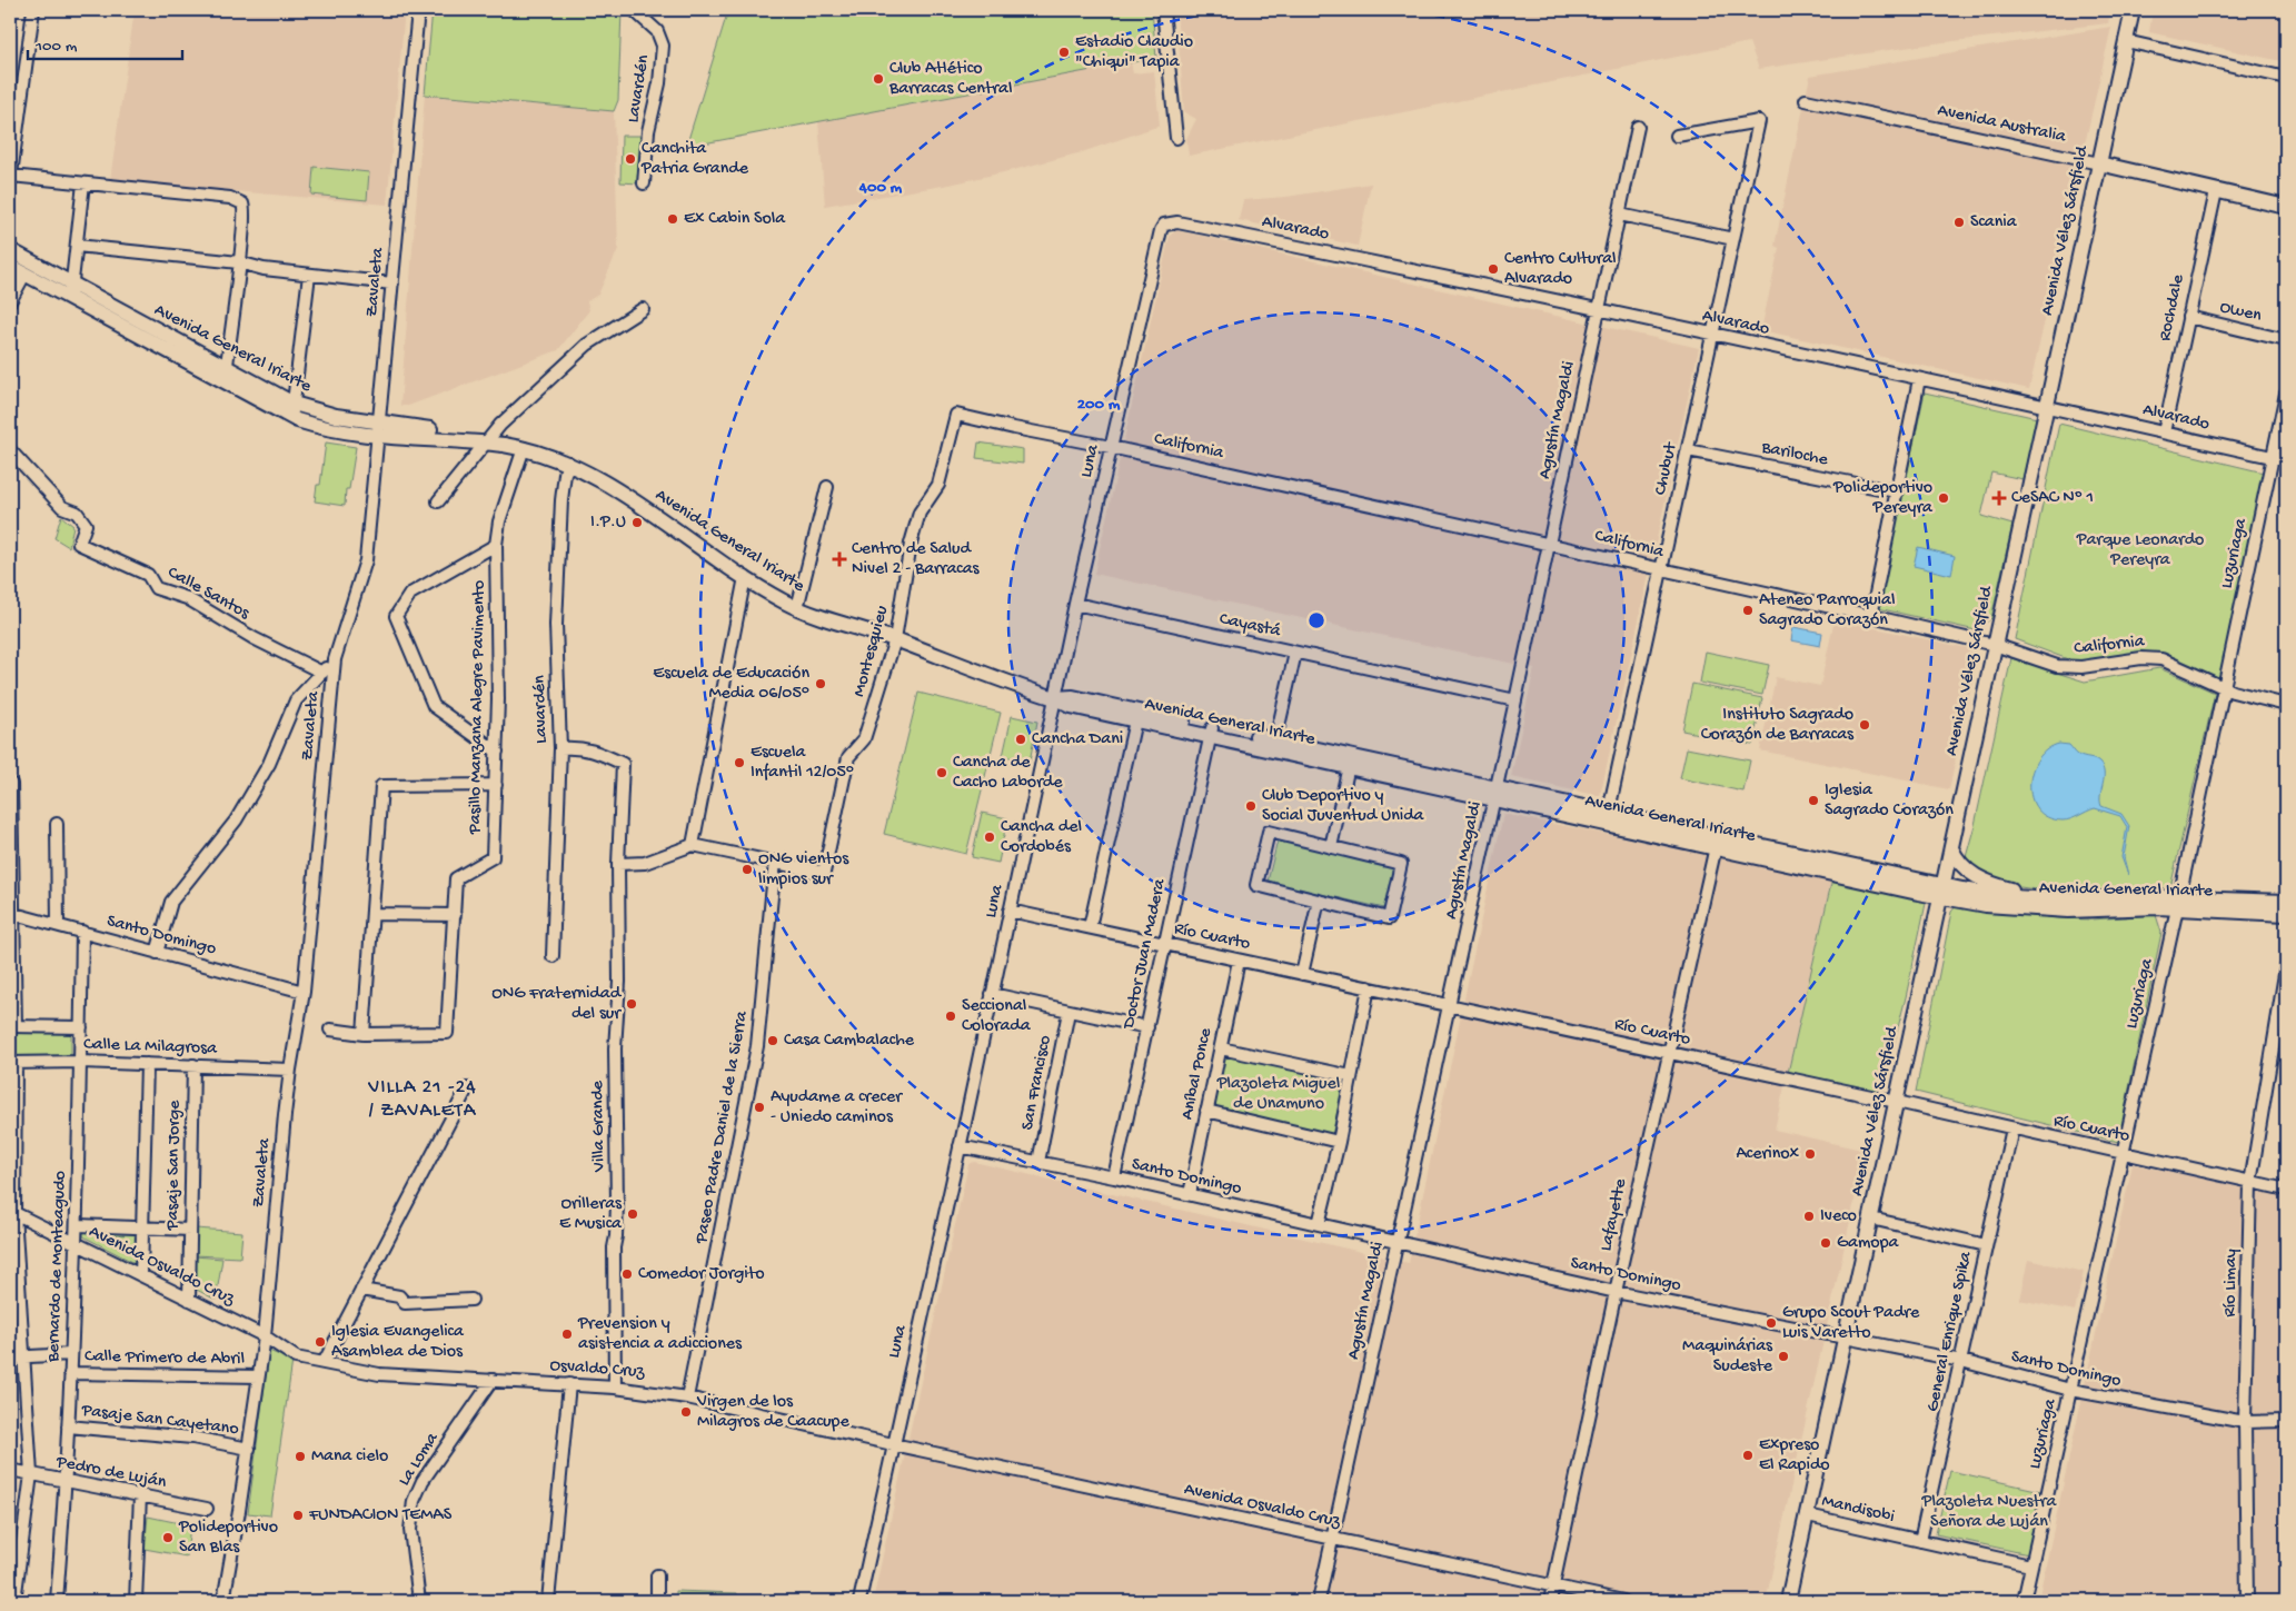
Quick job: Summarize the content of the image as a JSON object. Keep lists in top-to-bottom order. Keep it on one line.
{"streets":{"main road":["Avenida Australia","Avenida Vélez Sársfield","Avenida General Iriarte"],"street":["Lavardén","Alvarado","Zavaleta","Rochdale","Owen","Agustín Magaldi","California","Bariloche","Luna","Chubut","Luzuriaga","Calle Santos","Cayastá","Montesquieu","Pasillo Manzana Alegre Pavimento","Santo Domingo","Río Cuarto","Doctor Juan Madera","Calle La Milagrosa","Aníbal Ponce","San Francisco","Villa Grande","Paseo Padre Daniel de la Sierra","Pasaje San Jorge","Lafayette","Bernardo de Monteagudo","Avenida Osvaldo Cruz","Río Limay","General Enrique Spika","Calle Primero de Abril","Osvaldo Cruz","Pasaje San Cayetano","La Loma","Pedro de Luján","Mandisobi"]},"crossings":[["Lavardén","Avenida General Iriarte"],["Lavardén","Villa Grande"],["Avenida Australia","Avenida Vélez Sársfield"],["Avenida Australia","Rochdale"],["Alvarado","Avenida Vélez Sársfield"],["Alvarado","Rochdale"],["Alvarado","Agustín Magaldi"],["Alvarado","Luna"],["Alvarado","Chubut"],["Alvarado","Luzuriaga"],["Avenida Vélez Sársfield","Avenida General Iriarte"],["Avenida Vélez Sársfield","California"],["Avenida Vélez Sársfield","Santo Domingo"],["Avenida Vélez Sársfield","Río Cuarto"],["Avenida Vélez Sársfield","Mandisobi"],["Zavaleta","Avenida General Iriarte"],["Zavaleta","Santo Domingo"],["Zavaleta","Calle La Milagrosa"],["Zavaleta","Avenida Osvaldo Cruz"],["Zavaleta","Calle Primero de Abril"],["Zavaleta","Pasaje San Cayetano"],["Rochdale","Owen"],["Avenida General Iriarte","Agustín Magaldi"],["Avenida General Iriarte","Luna"],["Avenida General Iriarte","Chubut"],["Avenida General Iriarte","Luzuriaga"],["Avenida General Iriarte","Montesquieu"],["Avenida General Iriarte","Pasillo Manzana Alegre Pavimento"],["Avenida General Iriarte","Doctor Juan Madera"],["Avenida General Iriarte","Lafayette"],["Agustín Magaldi","California"],["Agustín Magaldi","Cayastá"],["Agustín Magaldi","Santo Domingo"],["Agustín Magaldi","Río Cuarto"],["Agustín Magaldi","Avenida Osvaldo Cruz"],["California","Luna"],["California","Chubut"],["California","Luzuriaga"],["California","Montesquieu"],["Bariloche","Chubut"],["Luna","Cayastá"],["Luna","Santo Domingo"],["Luna","Río Cuarto"],["Luna","Avenida Osvaldo Cruz"],["Luna","Osvaldo Cruz"],["Luzuriaga","Santo Domingo"],["Luzuriaga","Río Cuarto"],["Luzuriaga","Mandisobi"],["Montesquieu","Paseo Padre Daniel de la Sierra"],["Santo Domingo","Doctor Juan Madera"],["Santo Domingo","Aníbal Ponce"],["Santo Domingo","San Francisco"],["Santo Domingo","Lafayette"],["Santo Domingo","Bernardo de Monteagudo"],["Santo Domingo","Río Limay"],["Santo Domingo","General Enrique Spika"],["Río Cuarto","Doctor Juan Madera"],["Río Cuarto","Aníbal Ponce"],["Río Cuarto","Lafayette"],["Río Cuarto","Río Limay"],["Río Cuarto","General Enrique Spika"],["Calle La Milagrosa","Pasaje San Jorge"],["Calle La Milagrosa","Bernardo de Monteagudo"],["Villa Grande","Osvaldo Cruz"],["Paseo Padre Daniel de la Sierra","Osvaldo Cruz"],["Pasaje San Jorge","Avenida Osvaldo Cruz"],["Lafayette","Avenida Osvaldo Cruz"],["Bernardo de Monteagudo","Avenida Osvaldo Cruz"],["Bernardo de Monteagudo","Calle Primero de Abril"],["Bernardo de Monteagudo","Pasaje San Cayetano"],["Bernardo de Monteagudo","Pedro de Luján"],["Avenida Osvaldo Cruz","Osvaldo Cruz"],["General Enrique Spika","Mandisobi"],["Osvaldo Cruz","La Loma"]],"districts":["VILLA 21 -24 / ZAVALETA"],"parks":["Parque Leonardo Pereyra","Plazoleta Miguel de Unamuno","Plazoleta Nuestra Señora de Luján"],"places":{"other":["Estadio Claudio \"Chiqui\" Tapia","Club Atlético Barracas Central","Canchita Patria Grande","Ex Cabin Sola","Scania","Centro Cultural Alvarado","Polideportivo Pereyra","I.P.U","Ateneo Parroquial Sagrado Corazón","Escuela de Educación Media 06/05°","Instituto Sagrado Corazón de Barracas","Cancha Dani","Escuela Infantil 12/05°","Cancha de Cacho Laborde","Iglesia Sagrado Corazón","Club Deportivo y Social Juventud Unida","Cancha del Cordobés","ONG vientos limpios sur","ONG Fraternidad del sur","Seccional Colorada","Casa Cambalache","Ayudame a crecer - Uniedo caminos","Acerinox","Orilleras E Musica","Iveco","Gamopa","Comedor Jorgito","Grupo Scout Padre Luis Varetto","Prevension y asistencia a adicciones","Iglesia Evangelica Asamblea de Dios","Maquinárias Sudeste","Virgen de los Milagros de Caacupe","Expreso El Rapido","Mana cielo","FUNDACION TEMAS","Polideportivo San Blas"],"health":["CeSAC Nº 1","Centro de Salud Nivel 2 - Barracas"]},"scale_bar":"100 m","rings":["400 m","200 m"]}
